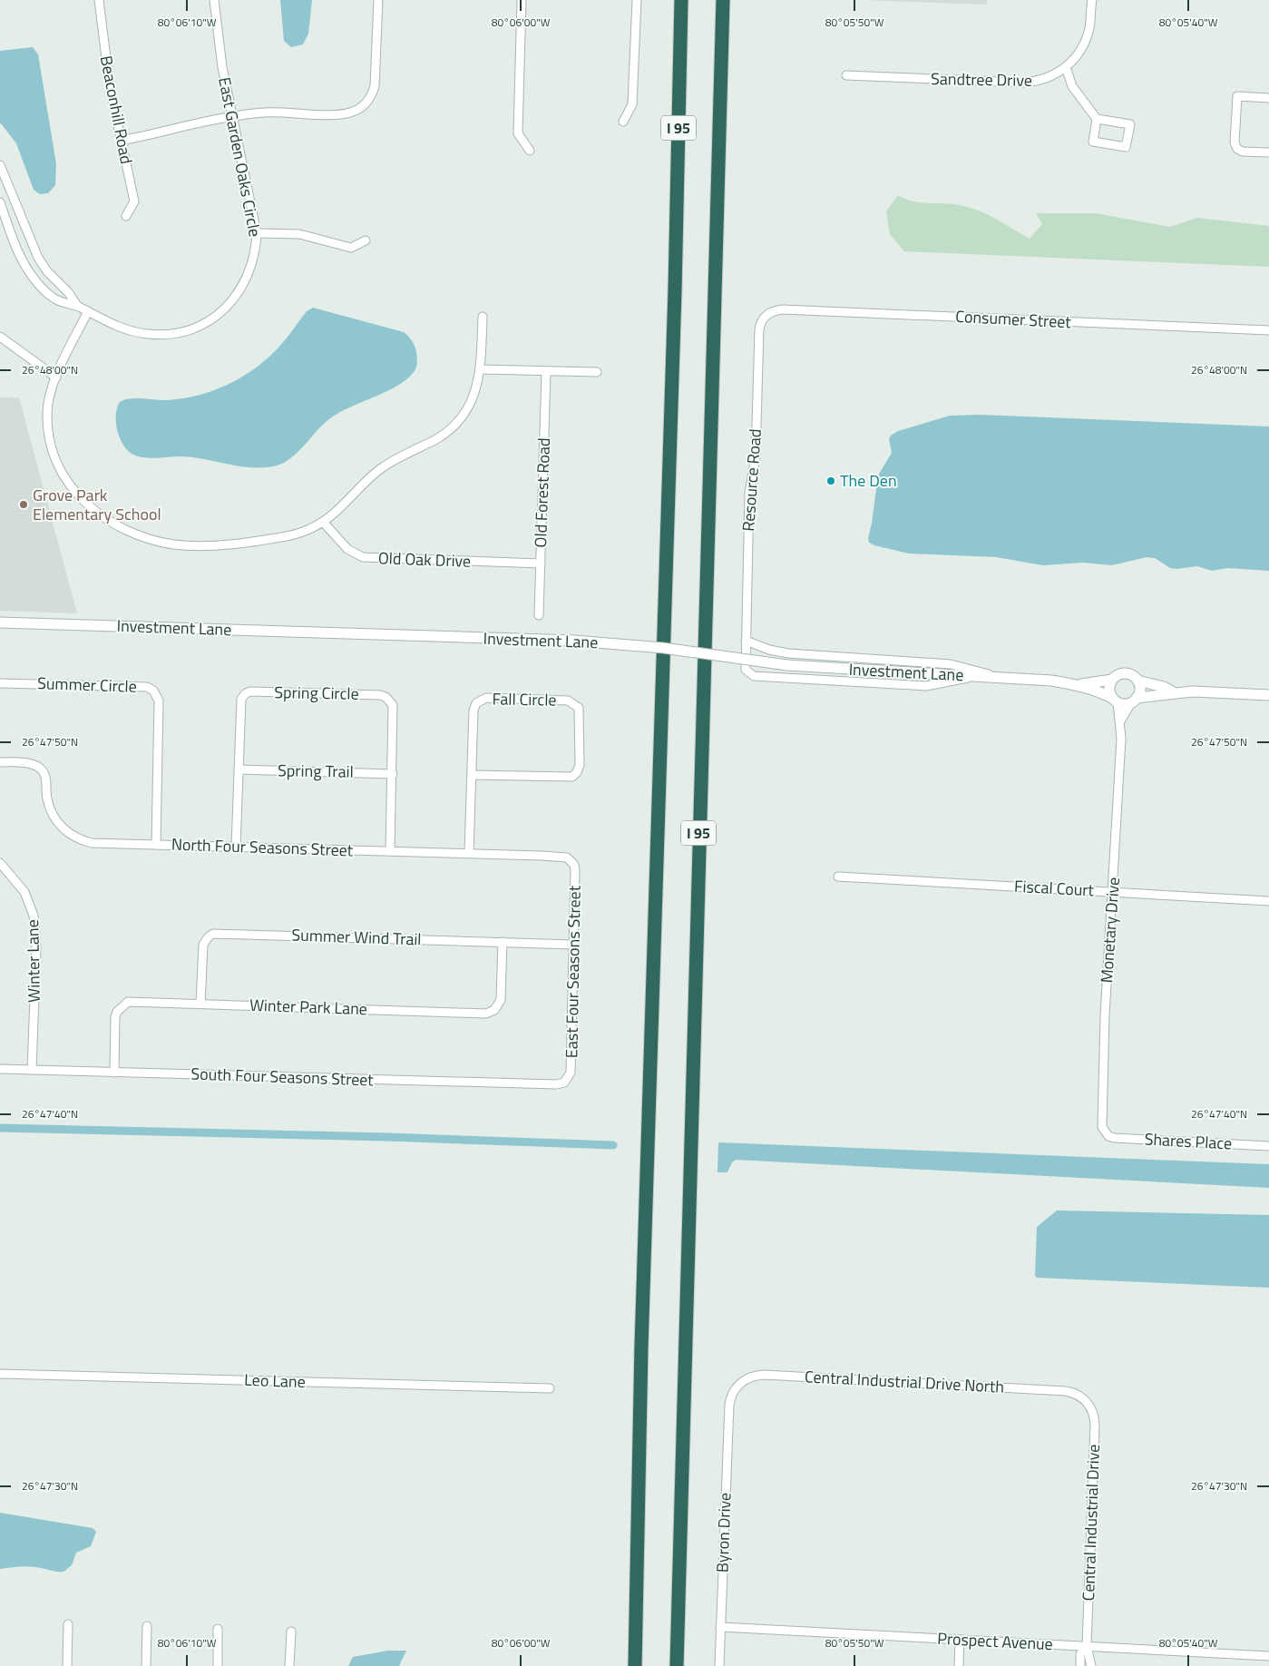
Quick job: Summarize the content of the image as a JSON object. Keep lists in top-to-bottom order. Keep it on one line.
{"streets":{"highway":["I 95"],"street":["Sandtree Drive","Beaconhill Road","East Garden Oaks Circle","Consumer Street","Resource Road","Old Forest Road","Old Oak Drive","Investment Lane","Summer Circle","Spring Circle","Fall Circle","Spring Trail","North Four Seasons Street","Fiscal Court","Monetary Drive","Summer Wind Trail","Winter Lane","East Four Seasons Street","Winter Park Lane","South Four Seasons Street","Shares Place","Leo Lane","Central Industrial Drive North","Central Industrial Drive","Byron Drive","Prospect Avenue"]},"crossings":[["Consumer Street","Resource Road"],["Resource Road","Investment Lane"],["Old Forest Road","Old Oak Drive"],["Investment Lane","Monetary Drive"],["Summer Circle","North Four Seasons Street"],["Spring Circle","Spring Trail"],["Spring Circle","North Four Seasons Street"],["Fall Circle","North Four Seasons Street"],["North Four Seasons Street","East Four Seasons Street"],["Fiscal Court","Monetary Drive"],["Monetary Drive","Shares Place"],["Summer Wind Trail","East Four Seasons Street"],["Summer Wind Trail","Winter Park Lane"],["Winter Lane","South Four Seasons Street"],["East Four Seasons Street","South Four Seasons Street"],["Winter Park Lane","South Four Seasons Street"],["Central Industrial Drive North","Central Industrial Drive"],["Central Industrial Drive North","Byron Drive"],["Central Industrial Drive","Prospect Avenue"],["Byron Drive","Prospect Avenue"]],"places":["The Den","Grove Park Elementary School"],"coordinates":["80°06'10\"W","80°06'00\"W","80°05'50\"W","80°05'40\"W","26°48'00\"N","26°47'50\"N","26°47'40\"N","26°47'30\"N"]}
